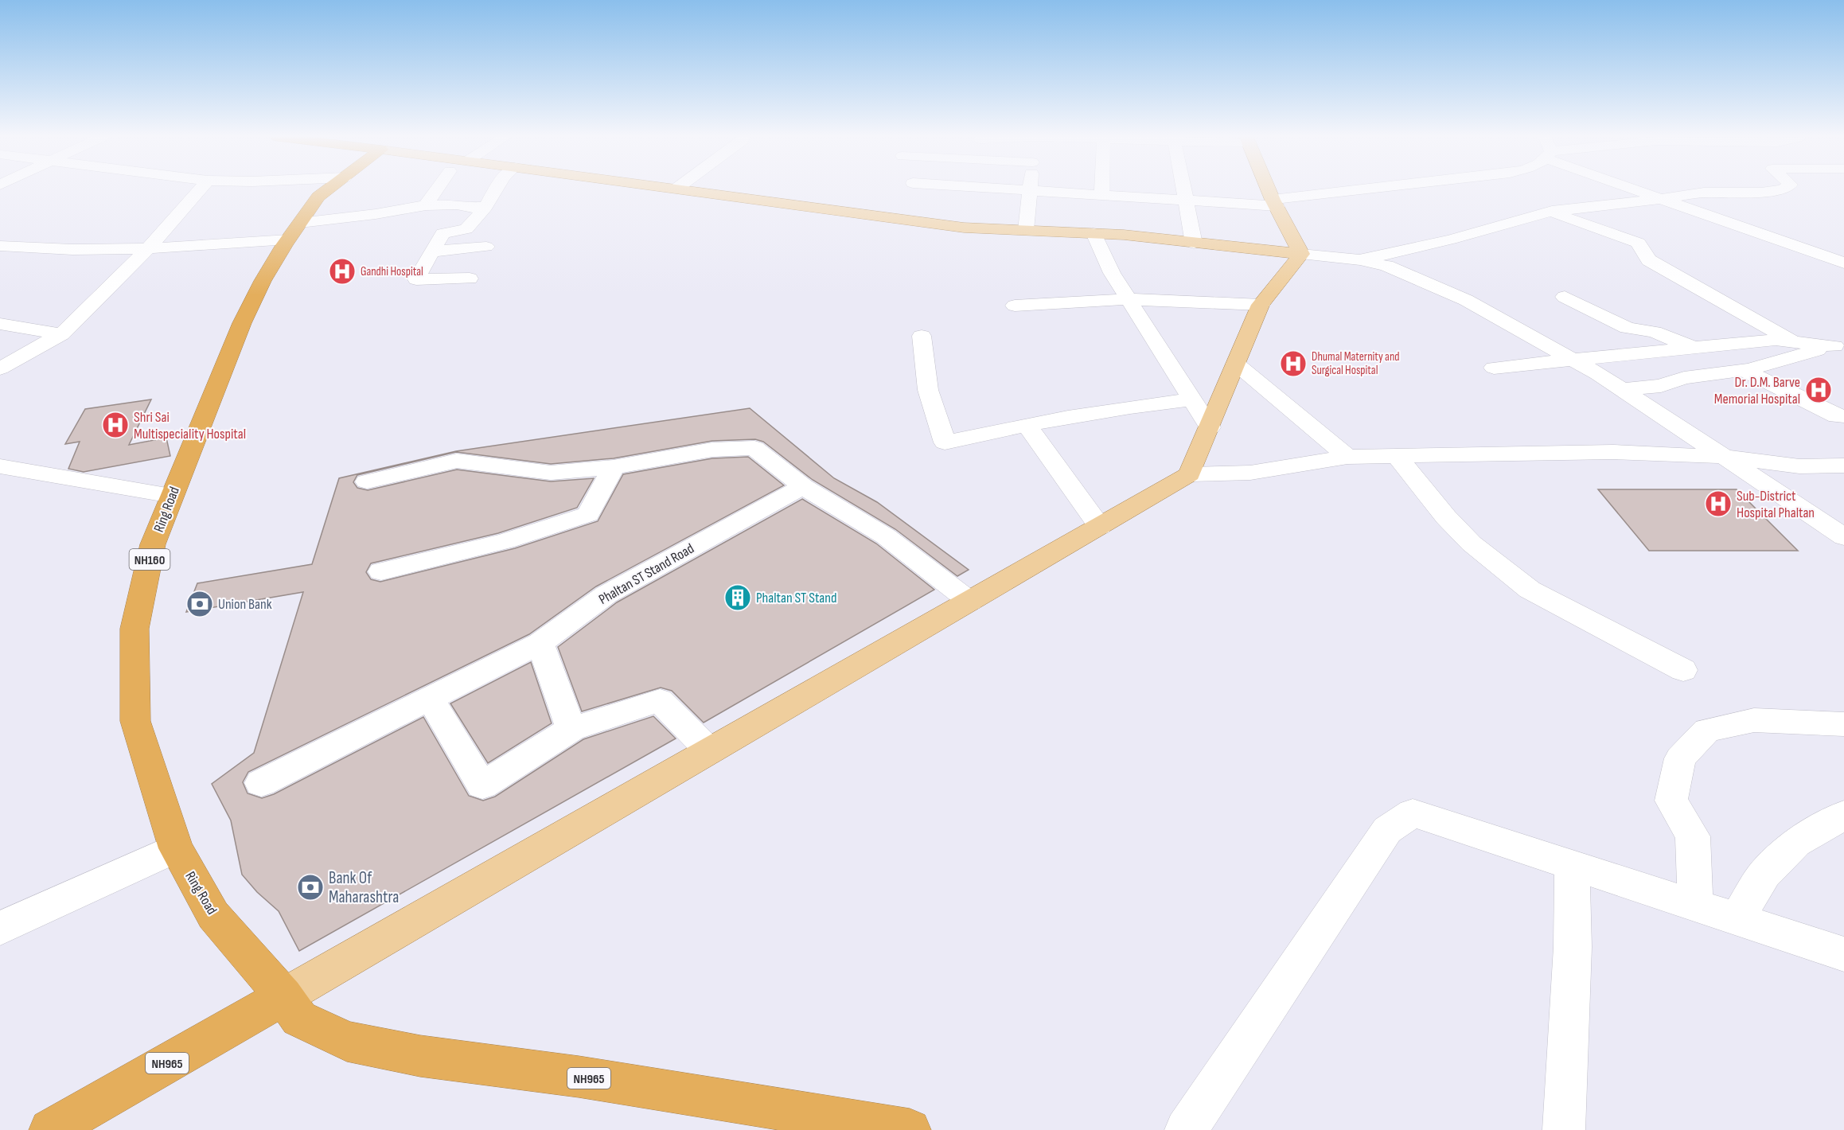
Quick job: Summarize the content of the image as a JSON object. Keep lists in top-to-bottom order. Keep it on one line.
{"streets":{"highway":["Ring Road","NH160","NH965"],"street":["Phaltan ST Stand Road"]},"crossings":[["Ring Road","NH965"]],"places":{"hospital":["Gandhi Hospital","Dhumal Maternity and Surgical Hospital","Dr. D.M. Barve Memorial Hospital","Shri Sai Multispeciality Hospital","Sub-District Hospital Phaltan"],"building":["Phaltan ST Stand"],"bank":["Union Bank","Bank Of Maharashtra"]}}
